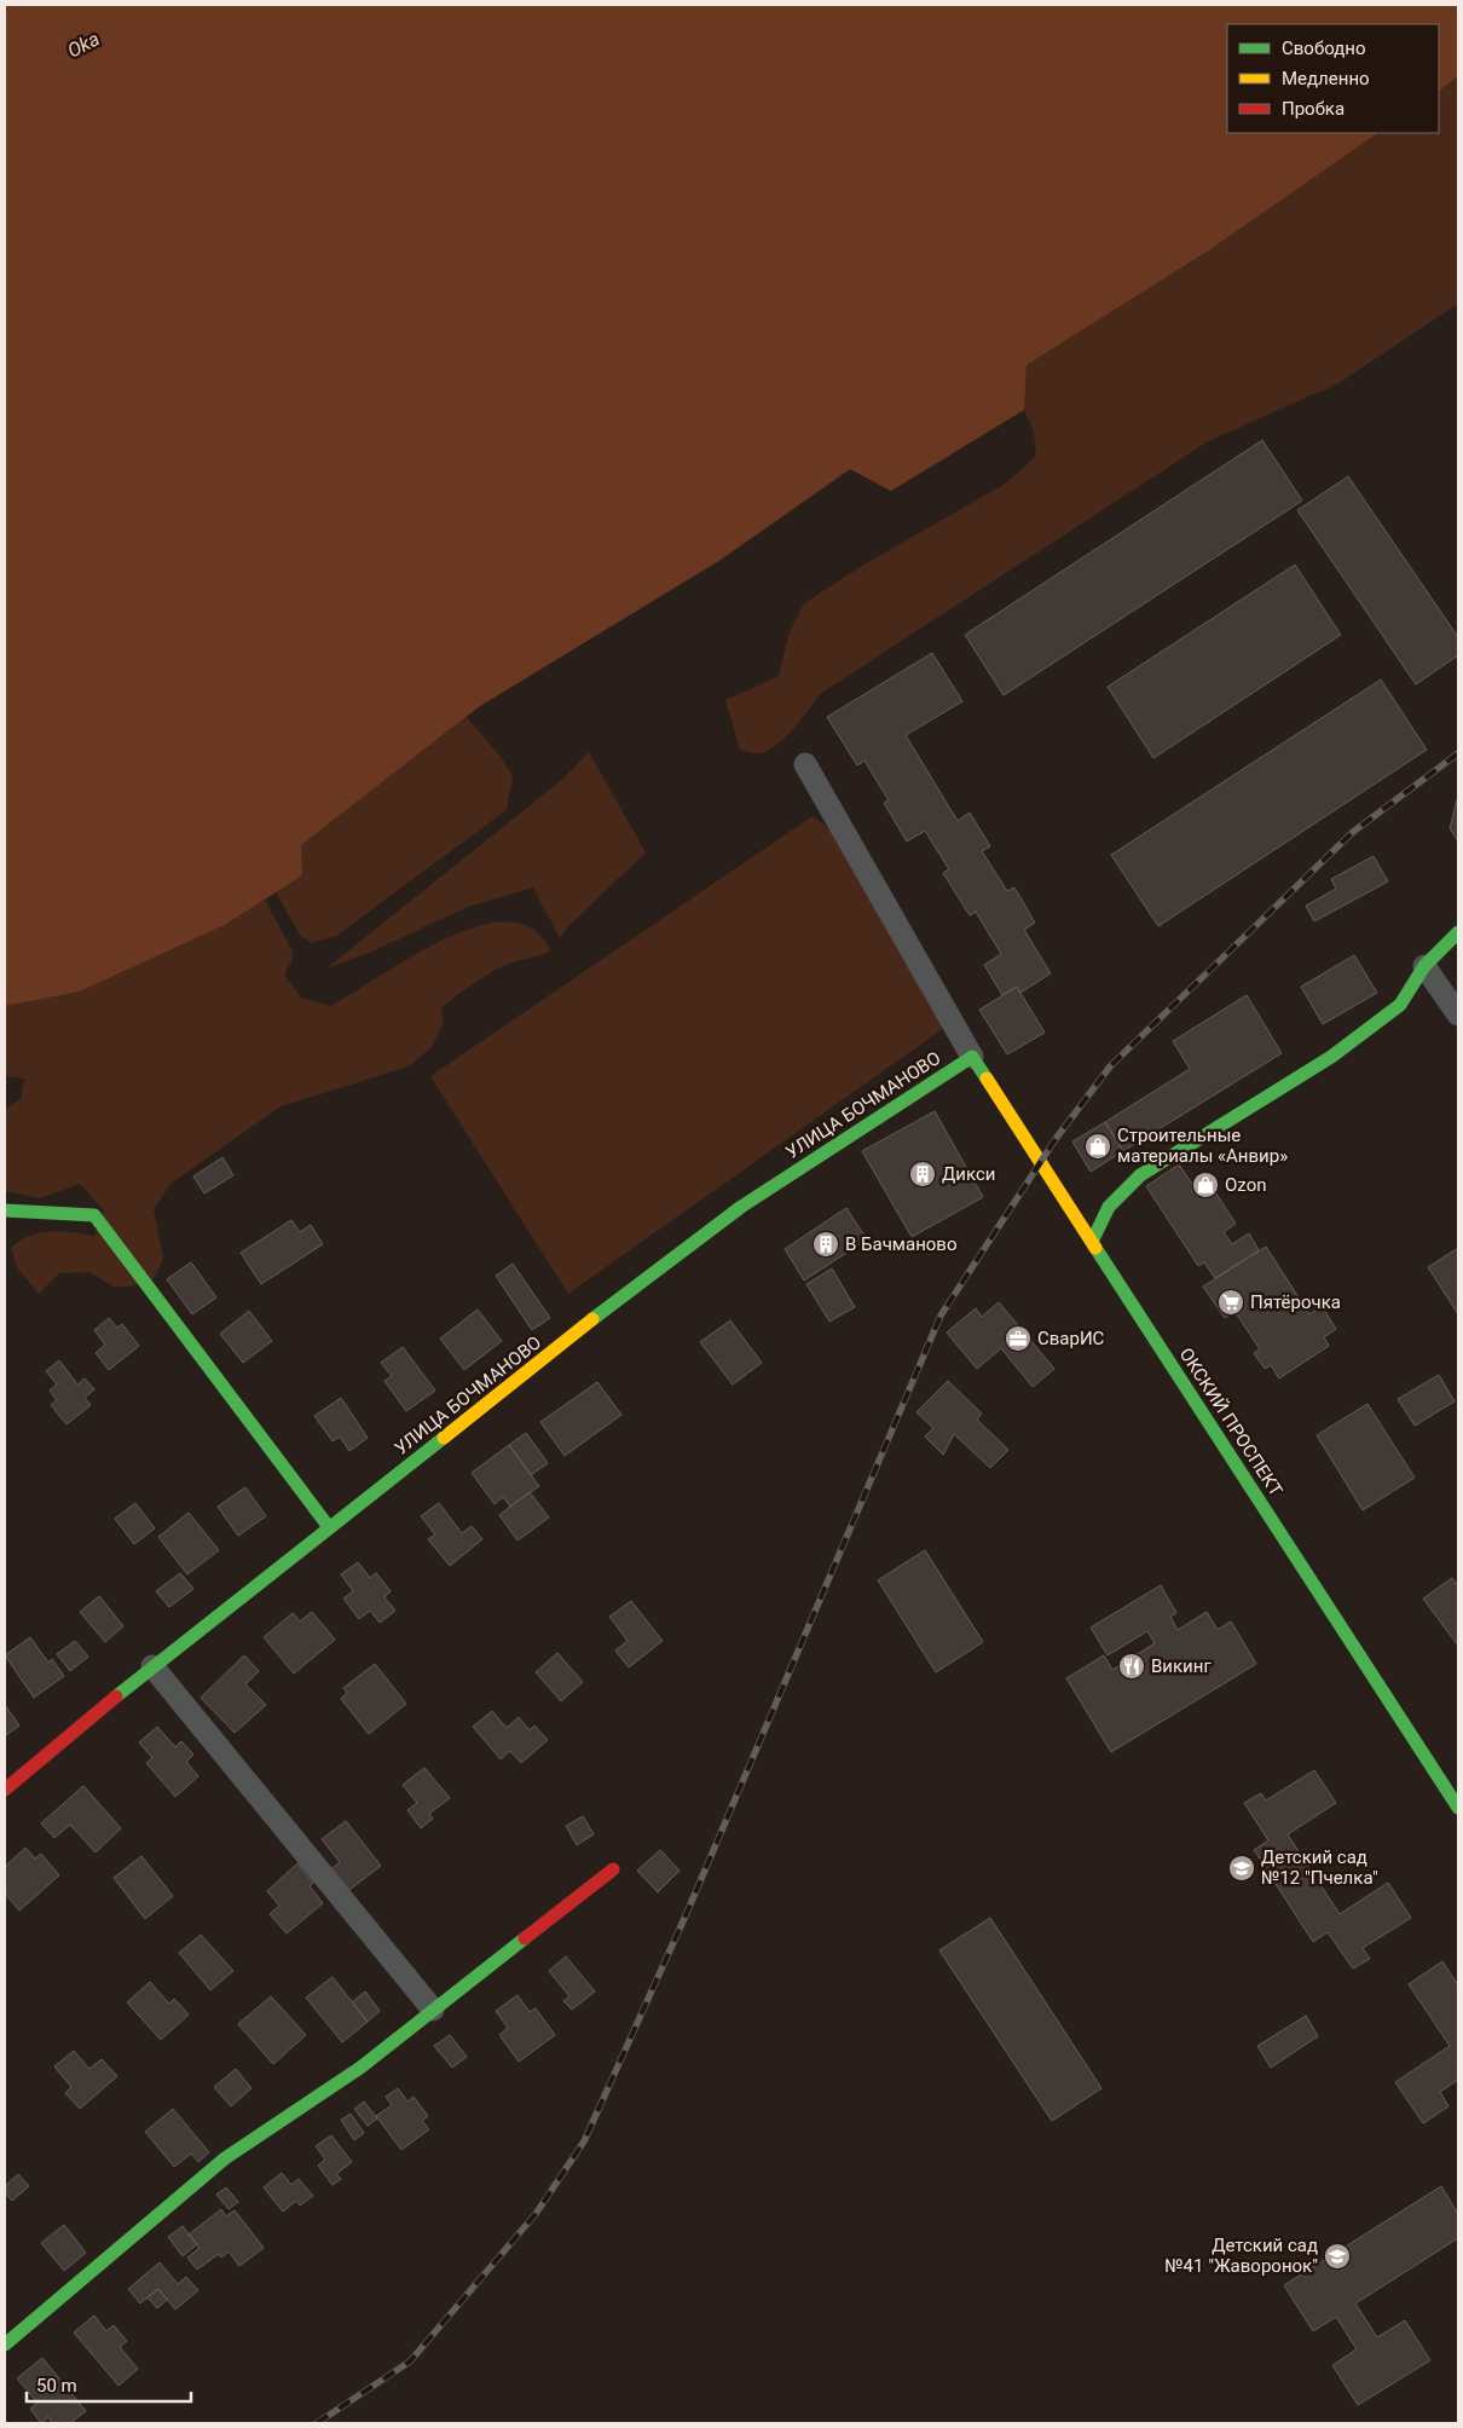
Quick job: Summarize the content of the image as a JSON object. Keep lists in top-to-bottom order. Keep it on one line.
{"streets":{"main road":["УЛИЦА БОЧМАНОВО","ОКСКИЙ ПРОСПЕКТ"]},"crossings":[["УЛИЦА БОЧМАНОВО","ОКСКИЙ ПРОСПЕКТ"]],"water":["Oka"],"places":{"shop":["Строительные материалы «Анвир»","Ozon"],"building":["Дикси","В Бачманово"],"supermarket":["Пятёрочка"],"office":["СварИС"],"restaurant":["Викинг"],"school or university":["Детский сад №12 \"Пчелка\"","Детский сад №41 \"Жаворонок\""]},"legend":["Свободно","Медленно","Пробка"],"scale_bar":"50 m"}
